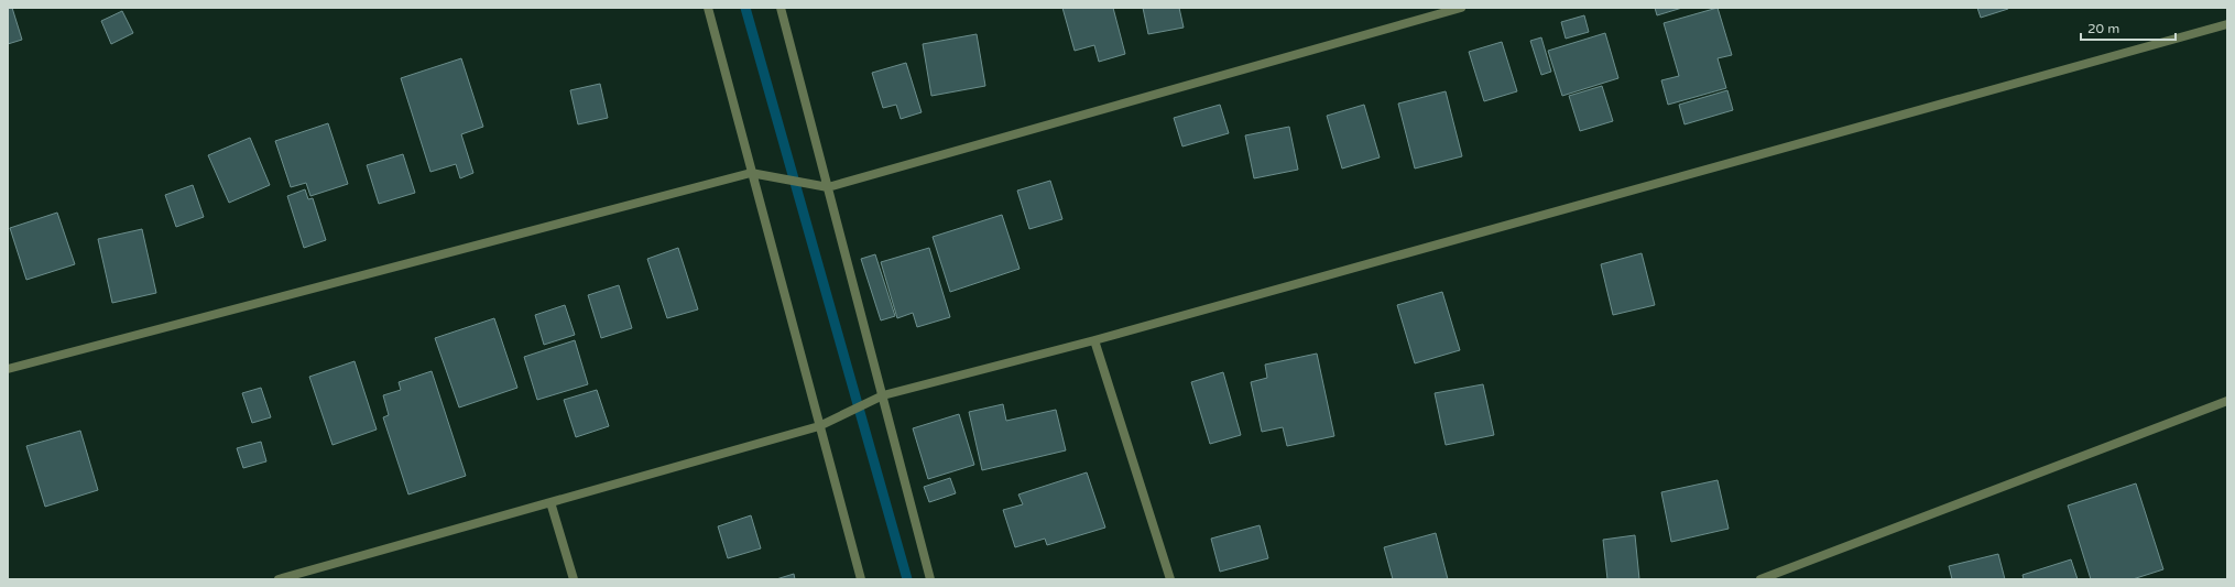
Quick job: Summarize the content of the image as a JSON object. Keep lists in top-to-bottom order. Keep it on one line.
{"scale_bar":"20 m"}
